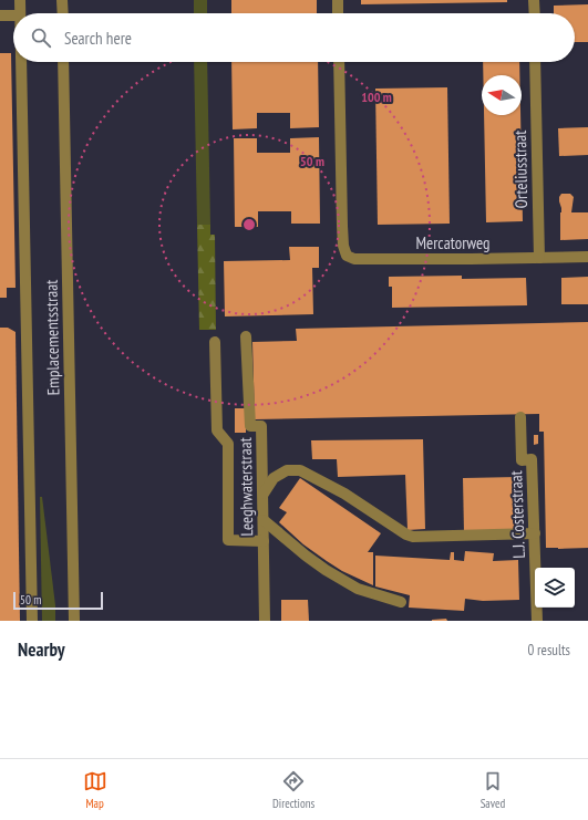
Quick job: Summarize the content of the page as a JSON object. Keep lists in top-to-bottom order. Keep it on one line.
{"streets":{"street":["Orteliusstraat","Mercatorweg","Emplacementsstraat","Leeghwaterstraat","L.J. Costerstraat"]},"crossings":[["Orteliusstraat","Mercatorweg"]],"scale_bar":"50 m","north":"left","page":{"search":"Search here","scale":"50 m","heading":["Nearby","0 results"],"nav":["Map","Directions","Saved"]},"rings":["100 m","50 m"]}
